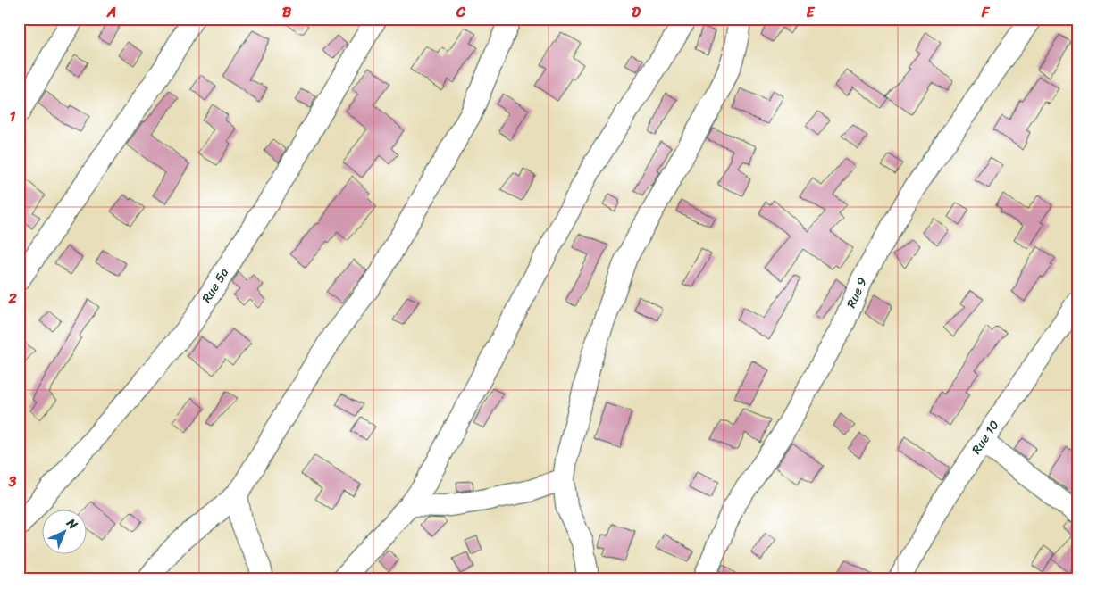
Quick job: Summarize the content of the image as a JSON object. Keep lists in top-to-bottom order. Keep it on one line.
{"streets":{"street":["Rue 5a","Rue 9","Rue 10"]},"north":"top right","grid":{"columns":["A","B","C","D","E","F"],"rows":["1","2","3"]}}
